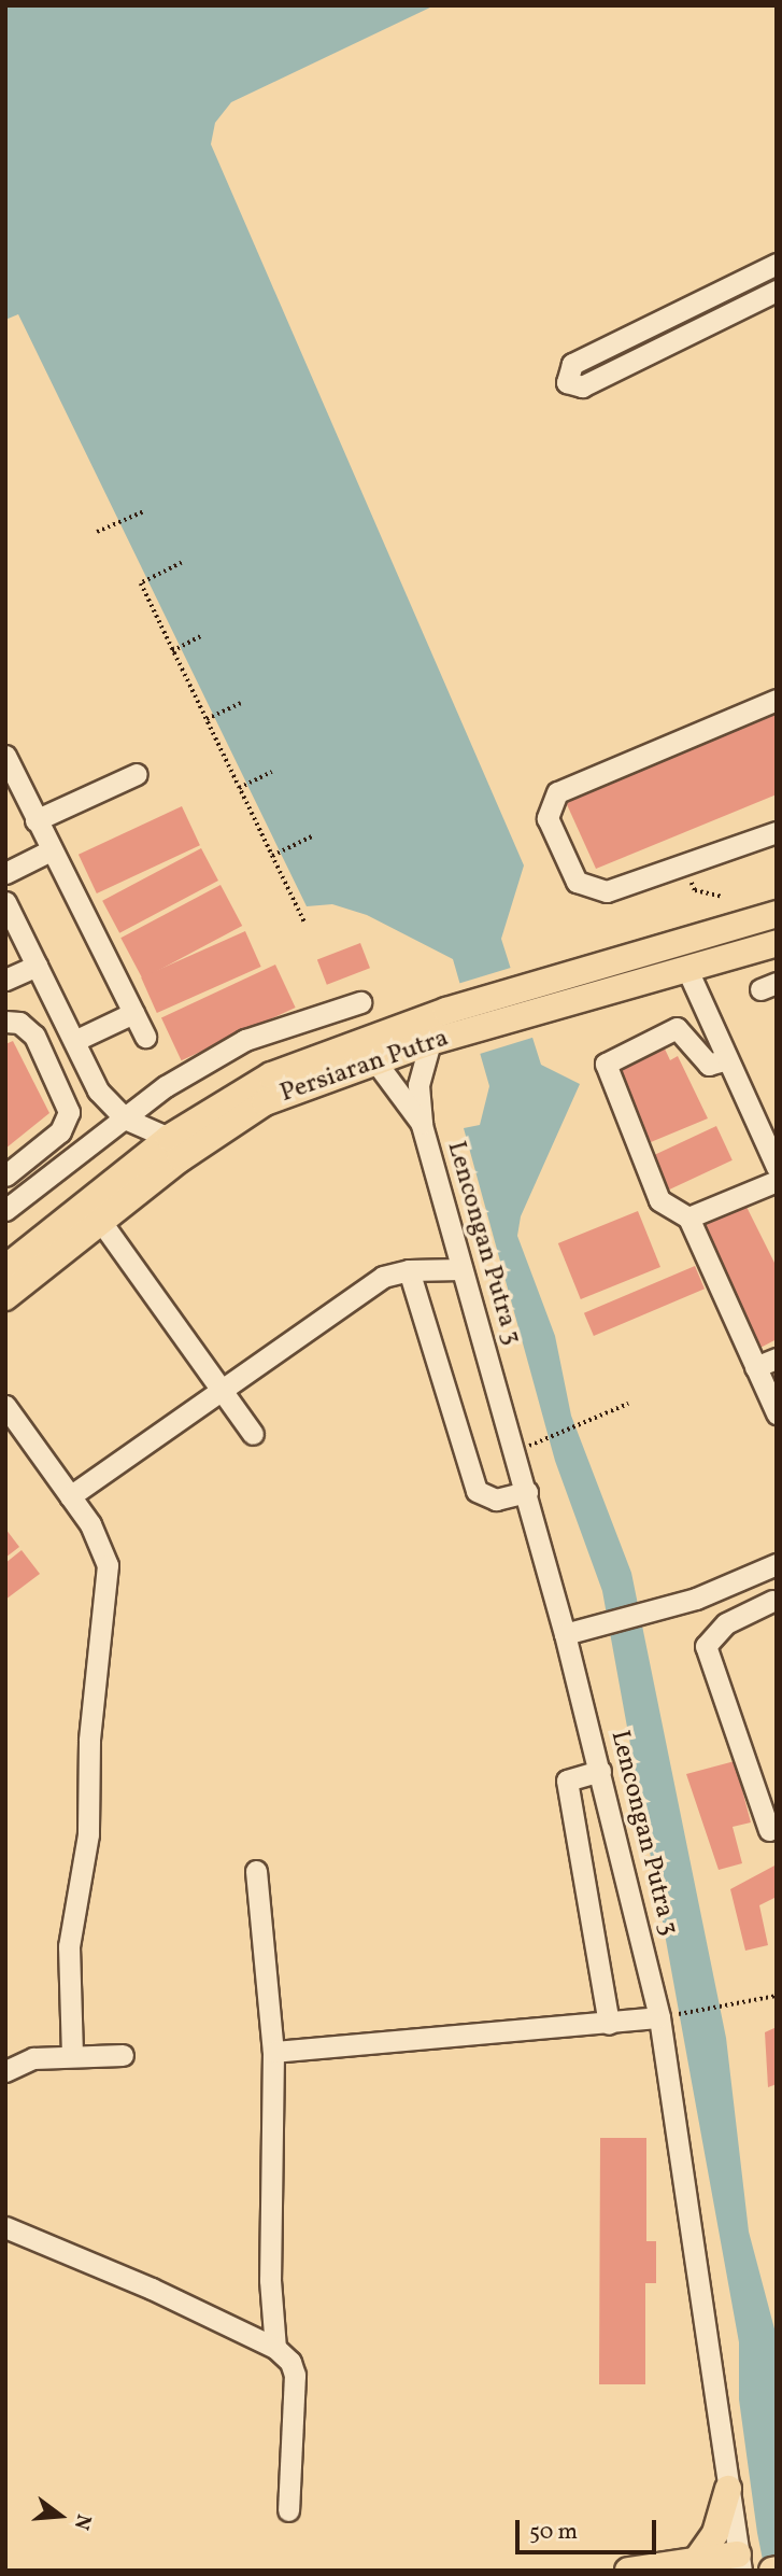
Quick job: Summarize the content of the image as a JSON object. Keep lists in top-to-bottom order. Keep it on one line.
{"streets":{"main road":["Persiaran Putra"],"street":["Lencongan Putra 3"]},"scale_bar":"50 m","north":"right"}
